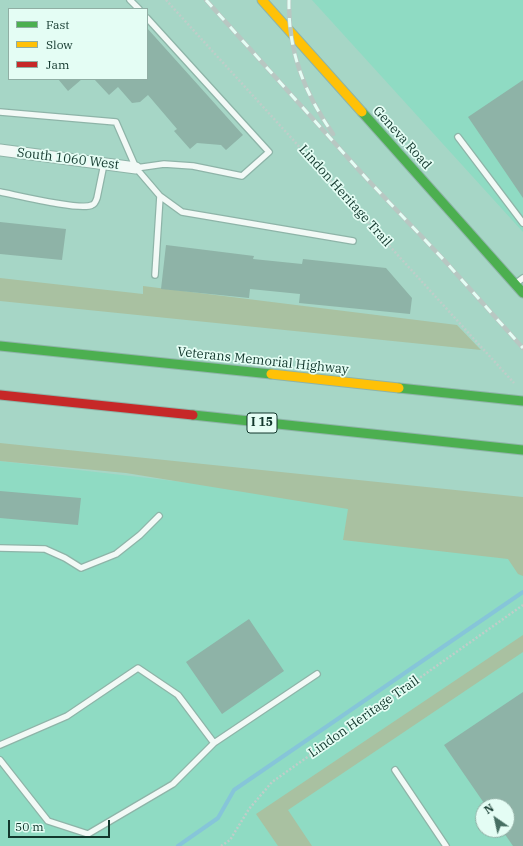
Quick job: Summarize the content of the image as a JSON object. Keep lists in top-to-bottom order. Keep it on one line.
{"streets":{"main road":["Geneva Road","Veterans Memorial Highway","I 15"],"street":["South 1060 West"],"path":["Lindon Heritage Trail"]},"legend":["Fast","Slow","Jam"],"scale_bar":"50 m","north":"top left"}
